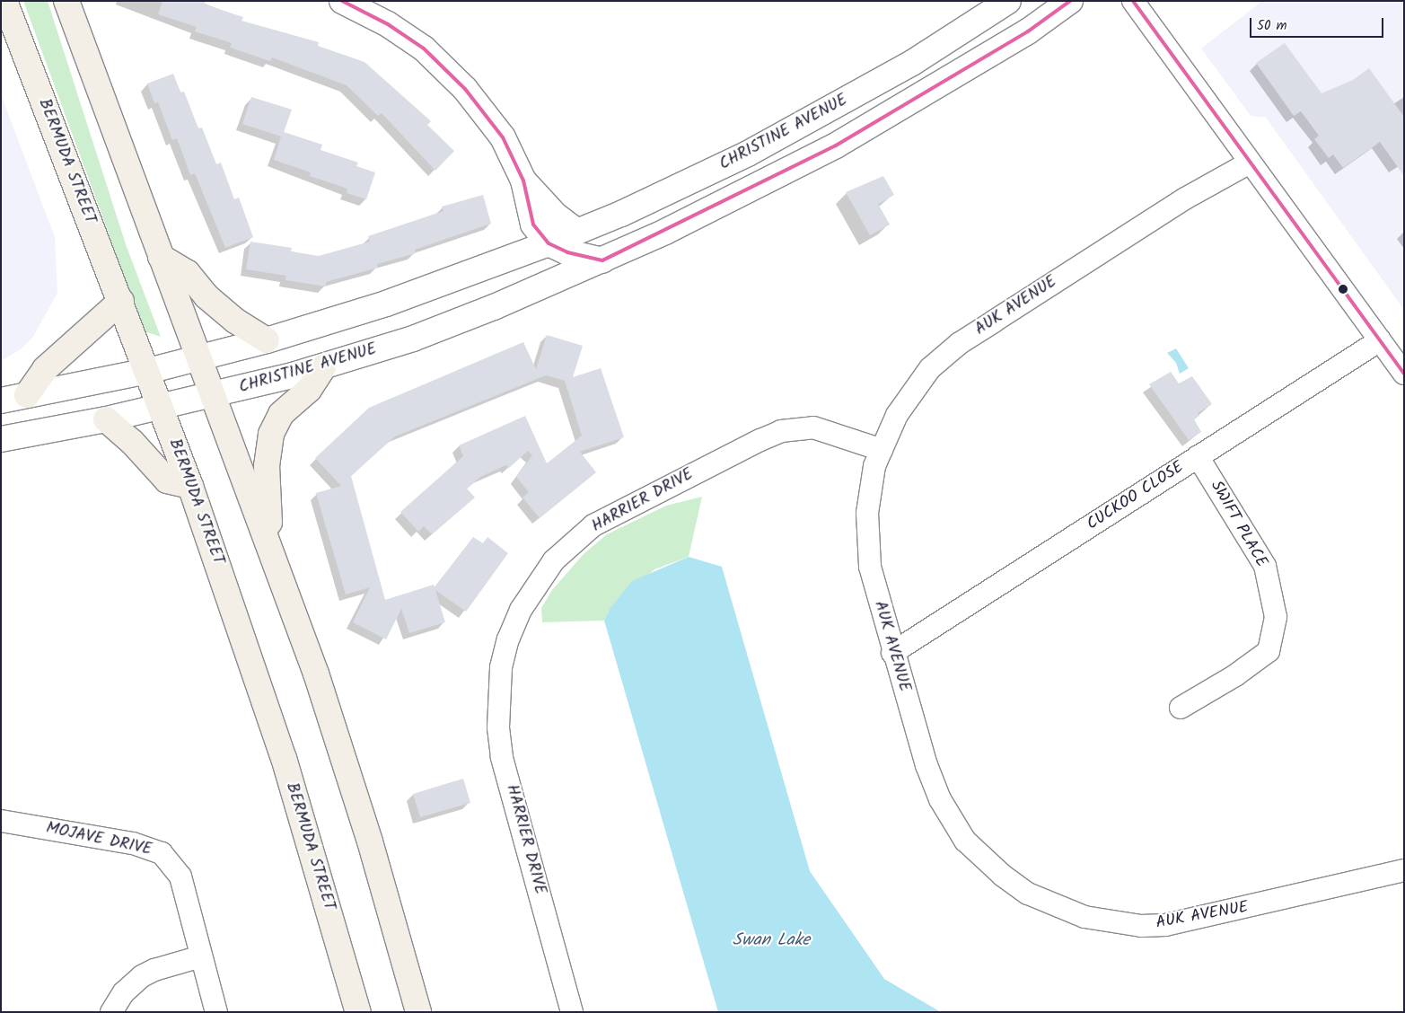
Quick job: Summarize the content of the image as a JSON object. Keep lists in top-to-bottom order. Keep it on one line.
{"streets":{"main road":["BERMUDA STREET"],"street":["CHRISTINE AVENUE","AUK AVENUE","CUCKOO CLOSE","HARRIER DRIVE","SWIFT PLACE","MOJAVE DRIVE"]},"crossings":[["CHRISTINE AVENUE","BERMUDA STREET"],["AUK AVENUE","CUCKOO CLOSE"],["AUK AVENUE","HARRIER DRIVE"],["CUCKOO CLOSE","SWIFT PLACE"]],"water":["Swan Lake"],"scale_bar":"50 m"}
